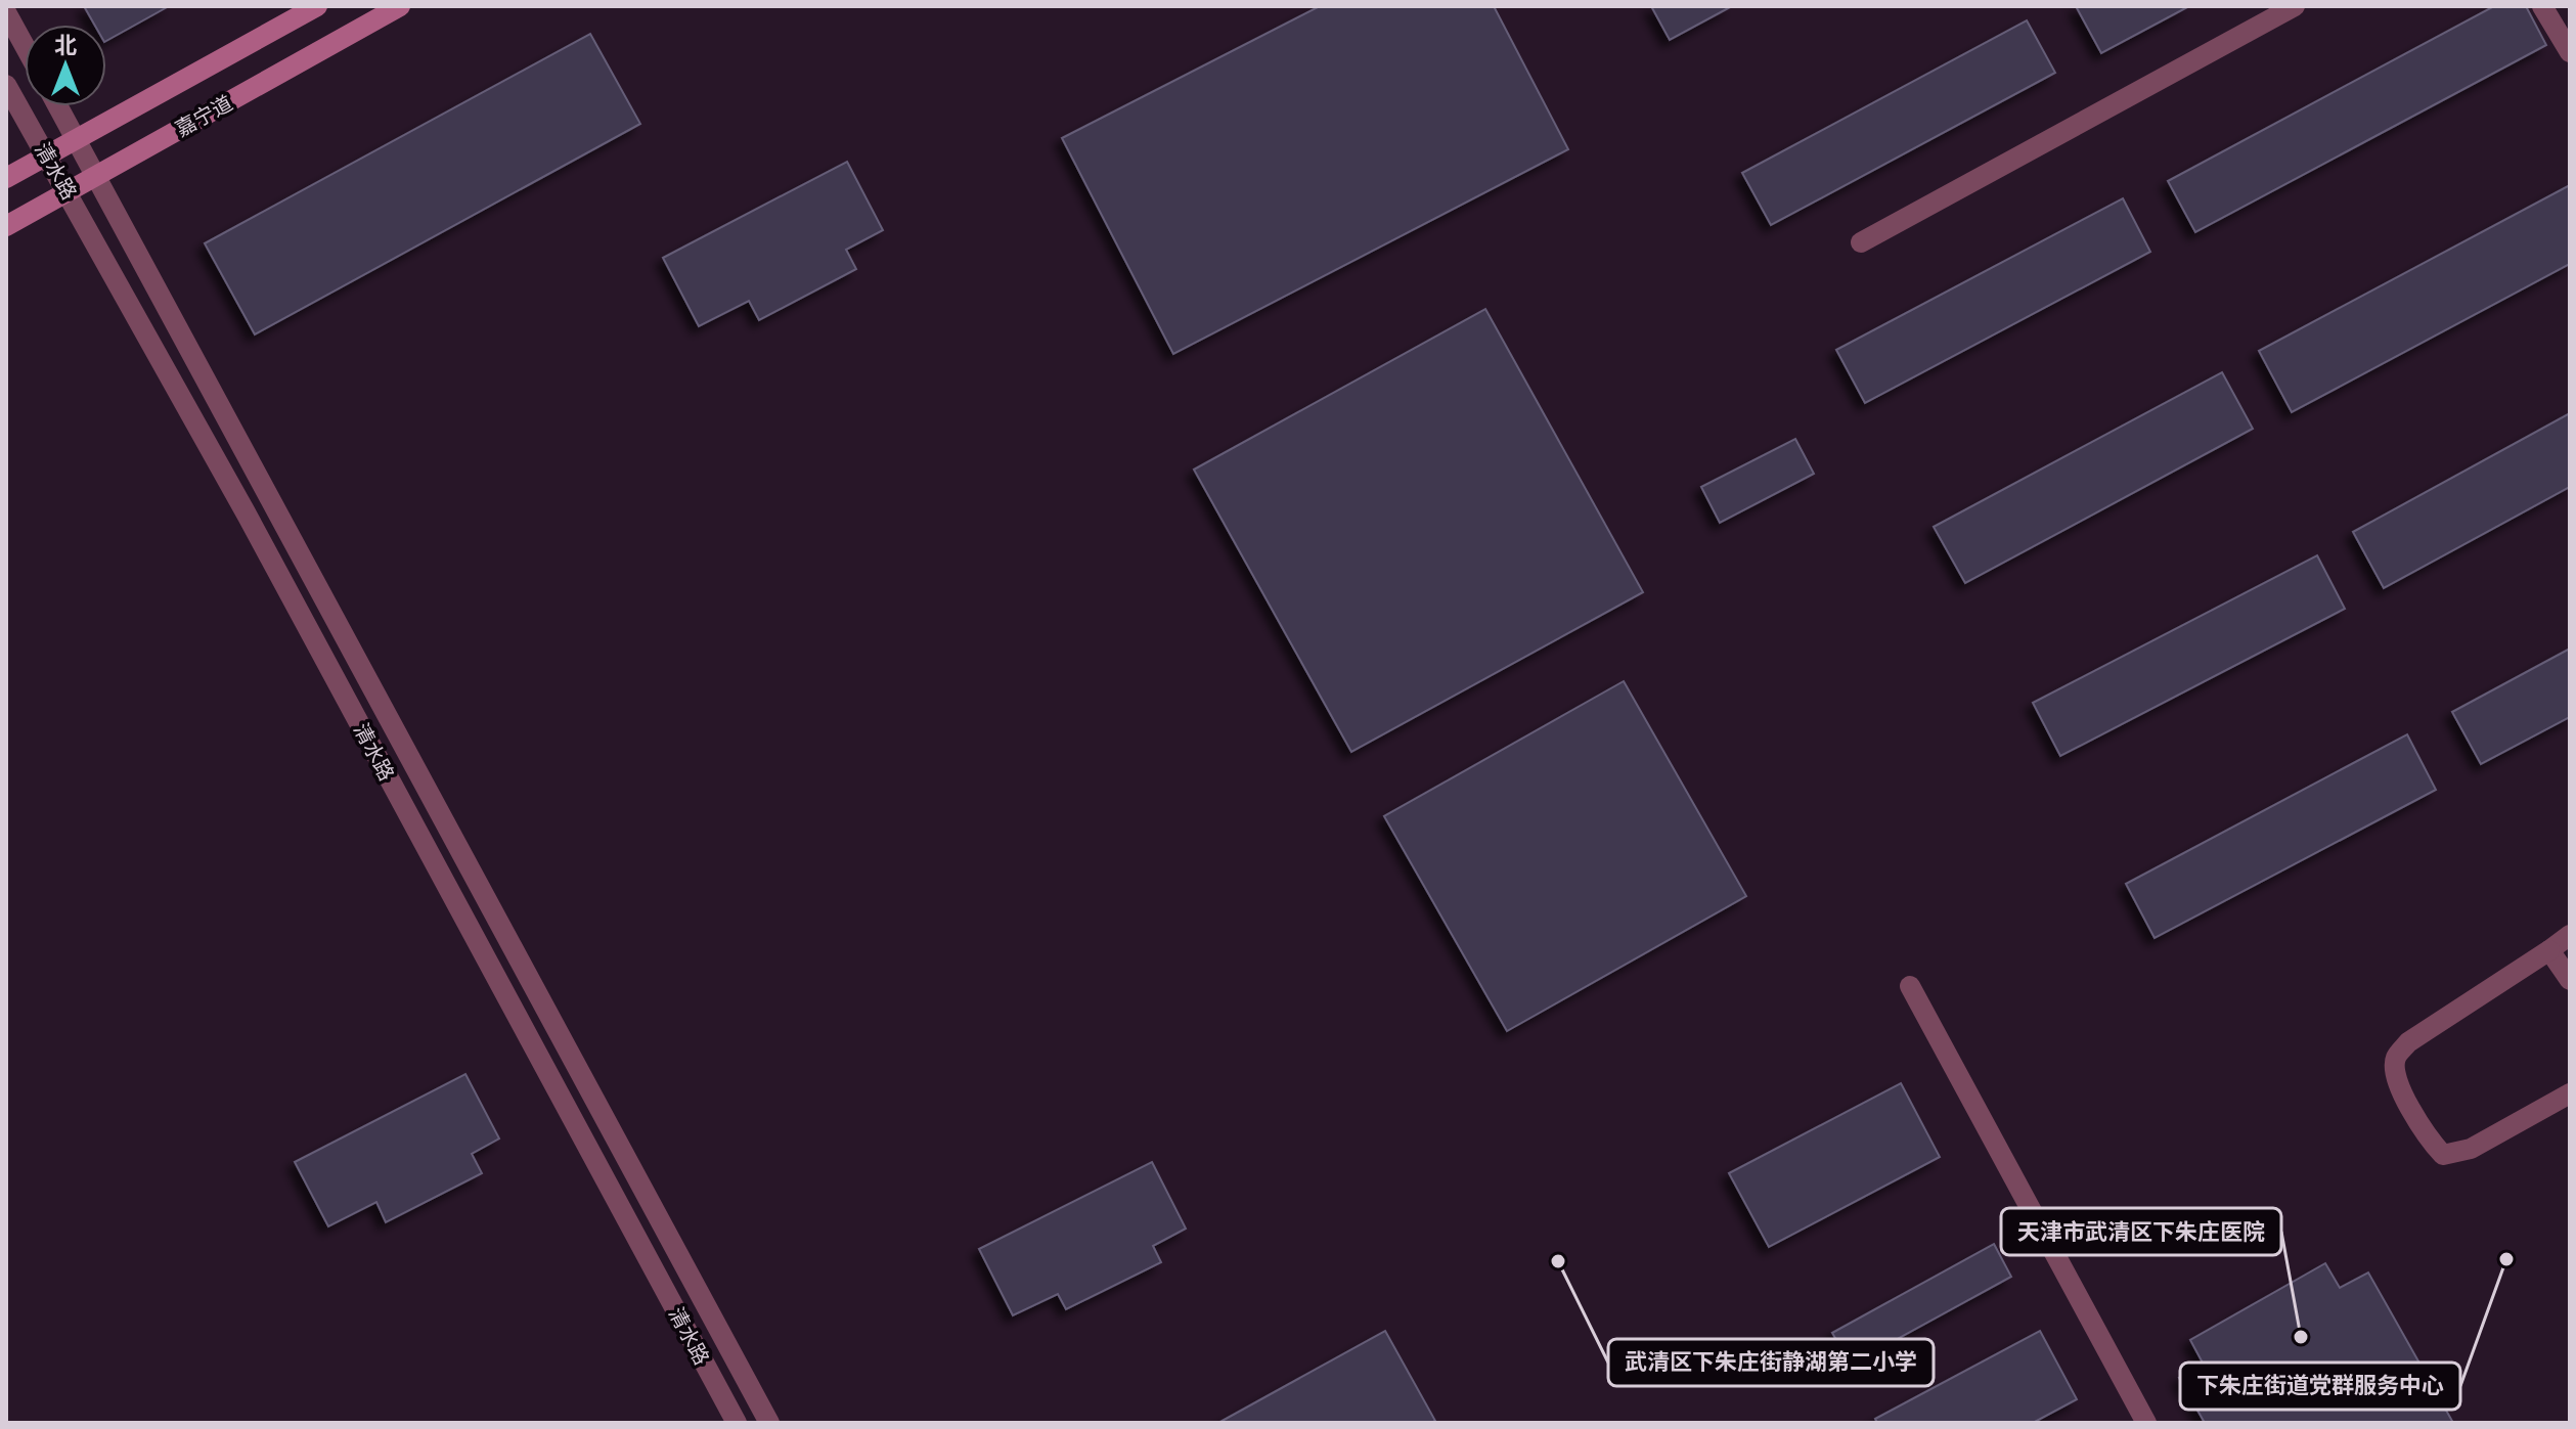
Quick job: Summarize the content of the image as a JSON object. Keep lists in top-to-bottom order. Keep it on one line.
{"streets":{"main road":["嘉宁道"],"street":["清水路"]},"crossings":[["嘉宁道","清水路"]],"places":["下朱庄街道党群服务中心","武清区下朱庄街静湖第二小学","天津市武清区下朱庄医院"],"north":"top"}
